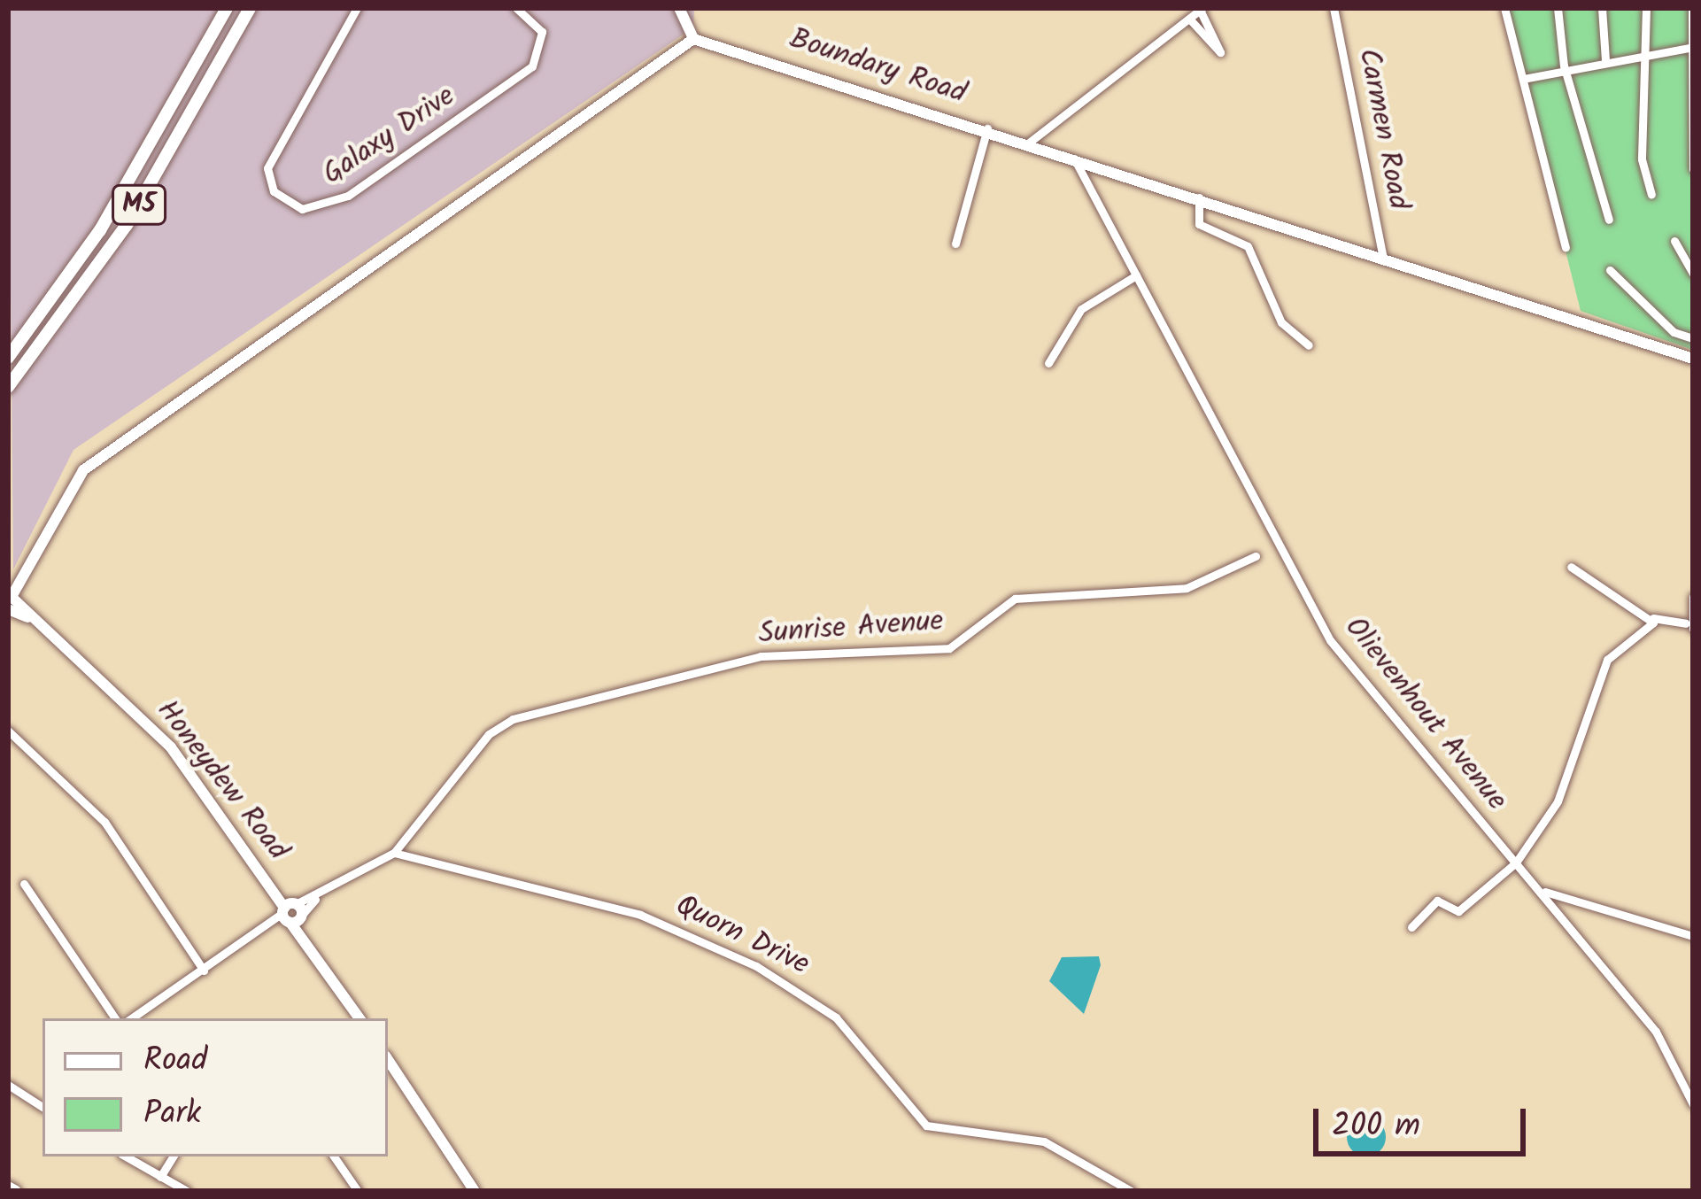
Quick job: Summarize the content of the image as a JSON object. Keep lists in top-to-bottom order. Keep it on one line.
{"streets":{"main road":["M5"],"street":["Boundary Road","Carmen Road","Galaxy Drive","Sunrise Avenue","Olievenhout Avenue","Honeydew Road","Quorn Drive"]},"crossings":[["Boundary Road","Carmen Road"],["Boundary Road","Olievenhout Avenue"],["Sunrise Avenue","Honeydew Road"],["Sunrise Avenue","Quorn Drive"]],"legend":["Road","Park"],"scale_bar":"200 m"}
